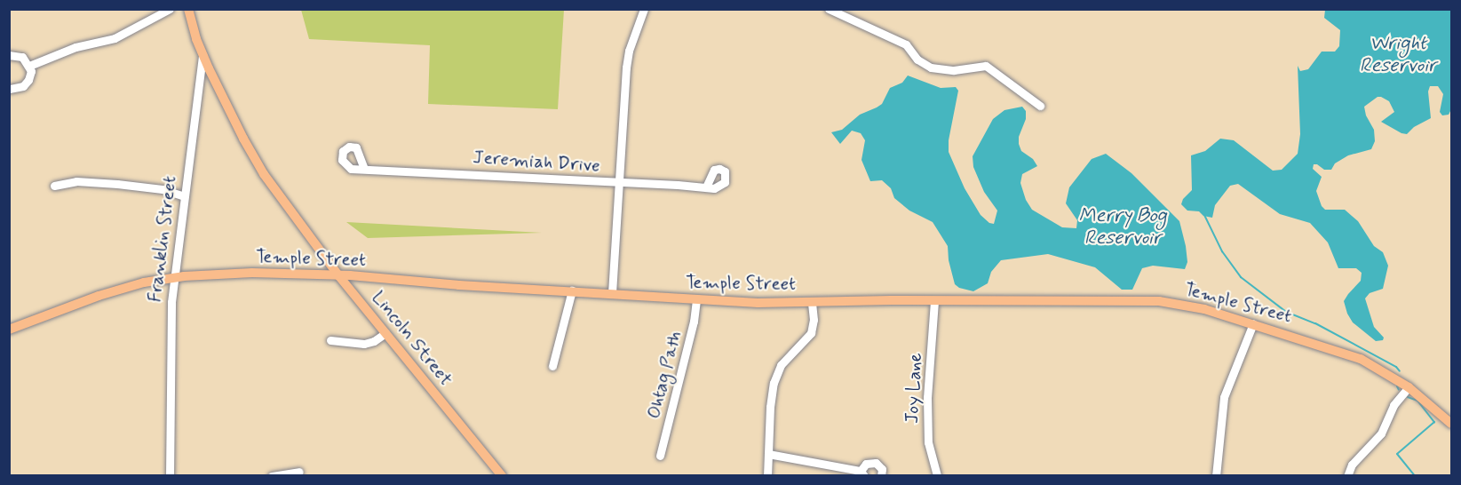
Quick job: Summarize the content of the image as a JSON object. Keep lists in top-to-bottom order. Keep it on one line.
{"streets":{"main road":["Franklin Street","Temple Street","Lincoln Street"],"street":["Jeremiah Drive","Ohtag Path","Joy Lane"]},"crossings":[["Franklin Street","Temple Street"],["Franklin Street","Lincoln Street"],["Temple Street","Lincoln Street"],["Temple Street","Ohtag Path"],["Temple Street","Joy Lane"]],"water":["Wright Reservoir","Merry Bog Reservoir"]}
